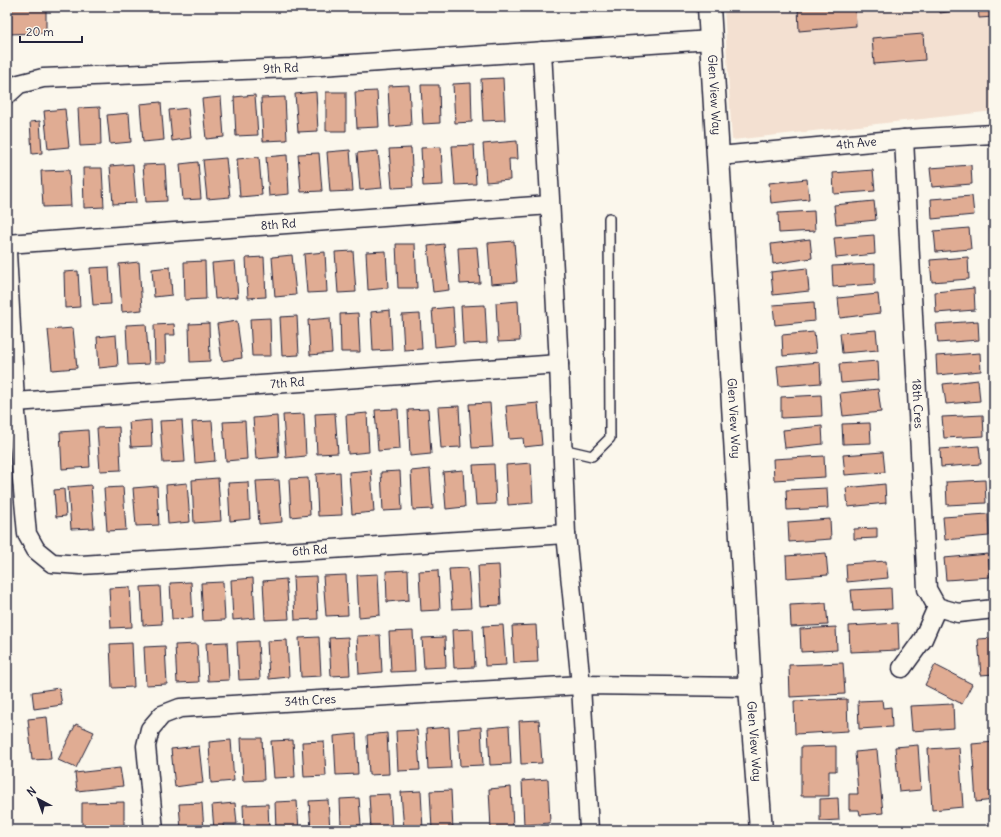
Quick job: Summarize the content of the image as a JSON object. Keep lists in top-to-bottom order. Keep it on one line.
{"streets":{"street":["9th Rd","Glen View Way","4th Ave","8th Rd","7th Rd","18th Cres","6th Rd","34th Cres"]},"crossings":[["9th Rd","Glen View Way"],["Glen View Way","4th Ave"],["Glen View Way","34th Cres"],["4th Ave","18th Cres"],["7th Rd","6th Rd"]],"scale_bar":"20 m","north":"top left"}
